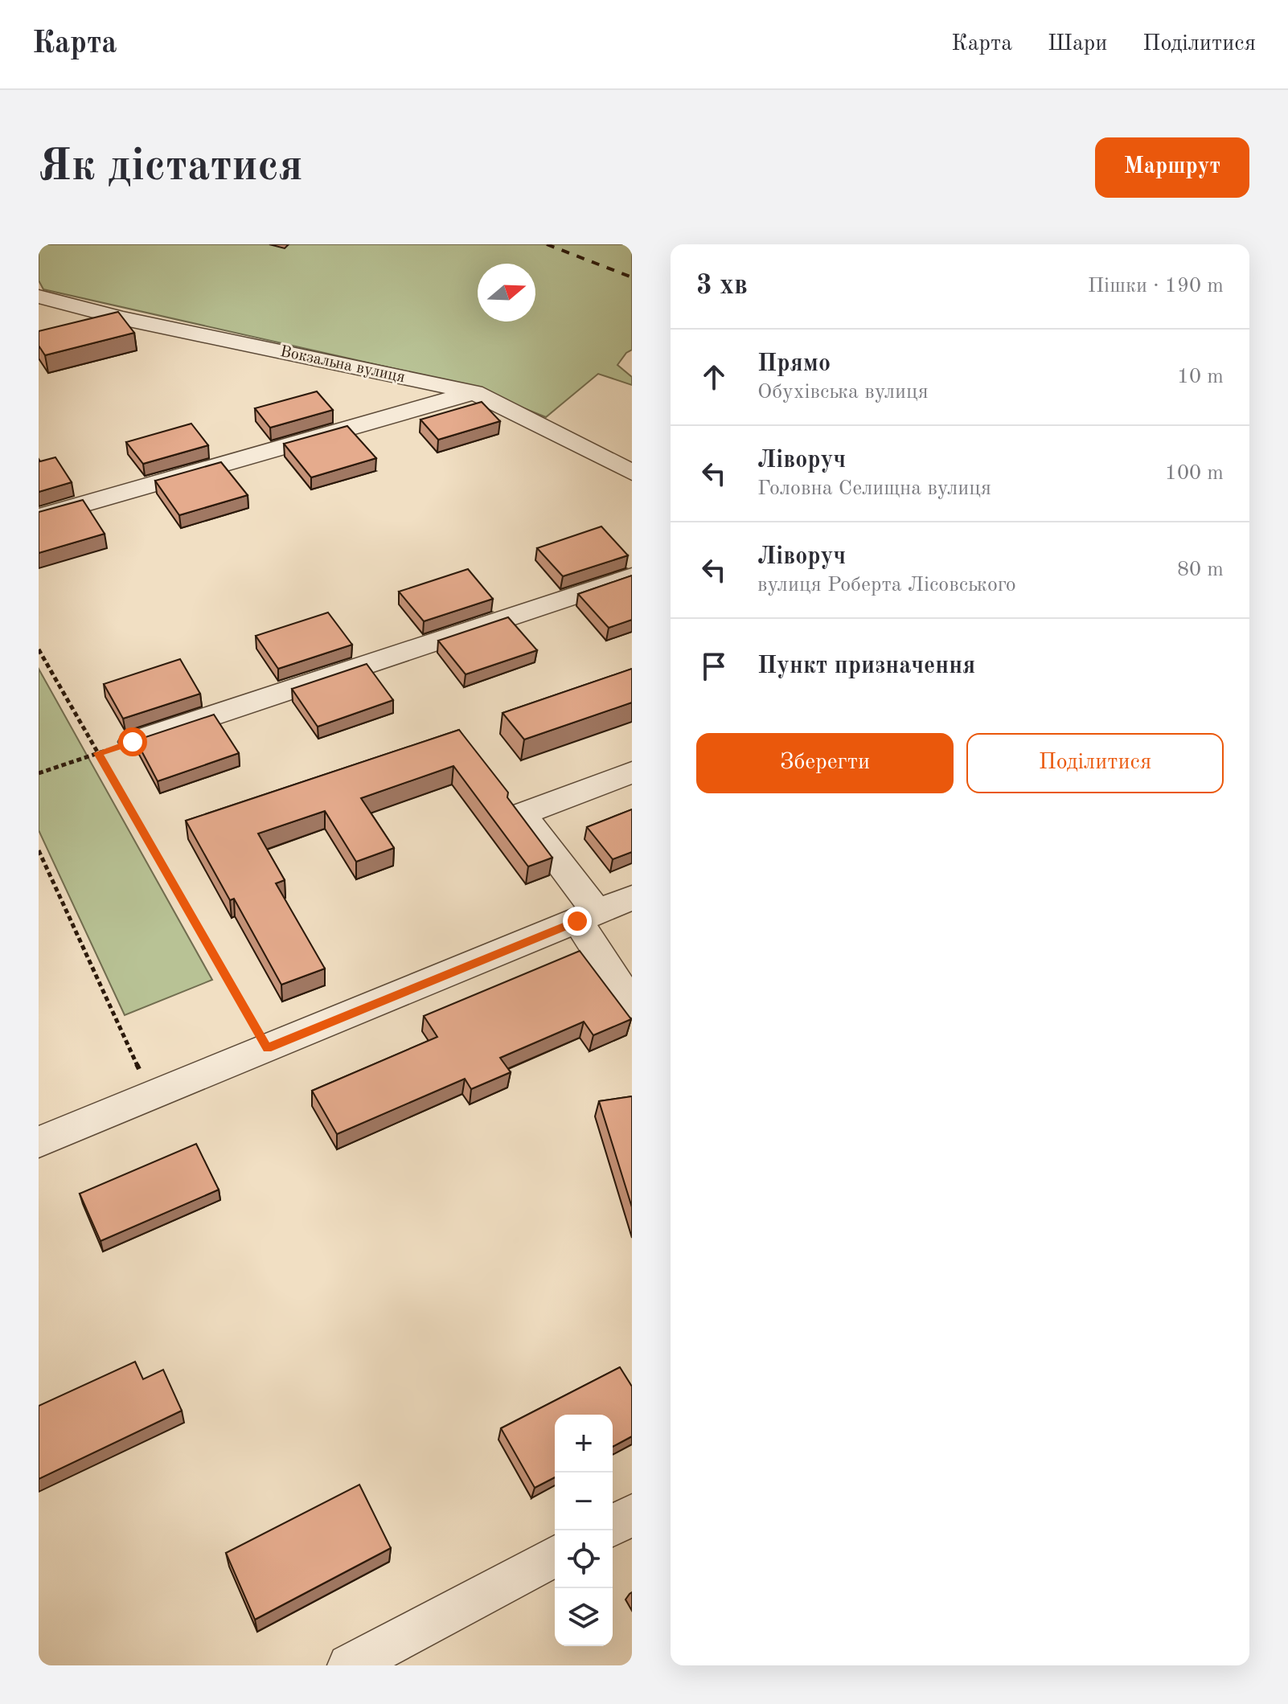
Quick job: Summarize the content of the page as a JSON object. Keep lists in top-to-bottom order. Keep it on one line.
{"streets":{"street":["Вокзальна вулиця"]},"north":"right","page":{"header":"Карта","nav":["Карта","Шари","Поділитися"],"buttons":["Маршрут",["Зберегти","Поділитися"]],"title":"Як дістатися","heading":["3 хв","Пішки · 190 m"],"list":[["Прямо","Обухівська вулиця","10 m"],["Ліворуч","Головна Селищна вулиця","100 m"],["Ліворуч","вулиця Роберта Лісовського","80 m"],"Пункт призначення"],"map_buttons":["+","−"]}}
